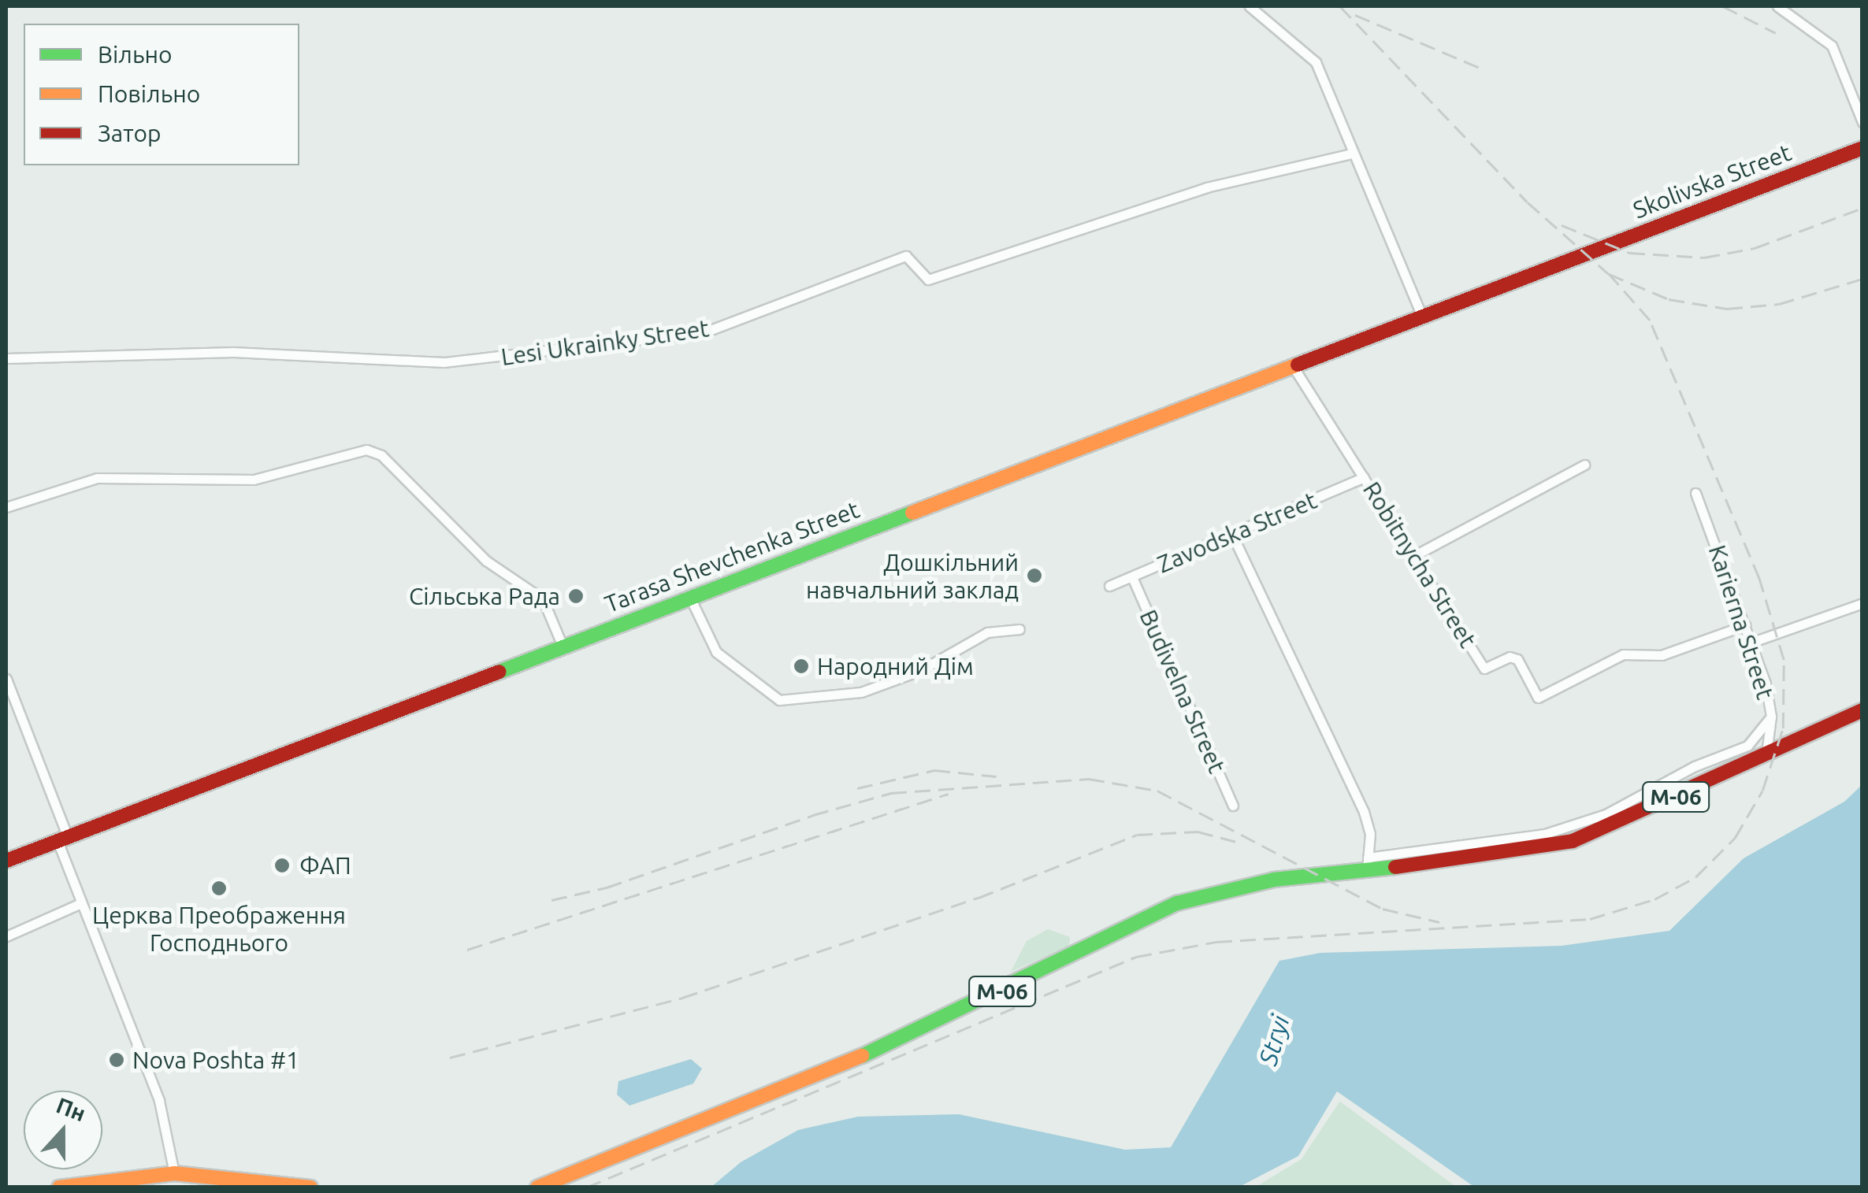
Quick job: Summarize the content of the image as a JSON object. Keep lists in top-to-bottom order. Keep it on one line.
{"streets":{"main road":["Skolivska Street","Tarasa Shevchenka Street","М-06"],"street":["Lesi Ukrainky Street","Zavodska Street","Robitnycha Street","Karierna Street","Budivelna Street"]},"crossings":[["Skolivska Street","Tarasa Shevchenka Street"],["Zavodska Street","Robitnycha Street"],["Zavodska Street","Budivelna Street"],["Tarasa Shevchenka Street","Robitnycha Street"],["Robitnycha Street","Karierna Street"],["Karierna Street","М-06"]],"water":["Stryi"],"places":["Дошкільний навчальний заклад","Сільська Рада","Народний Дім","ФАП","Церква Преображення Господнього","Nova Poshta #1"],"legend":["Вільно","Повільно","Затор"],"north":"top"}
